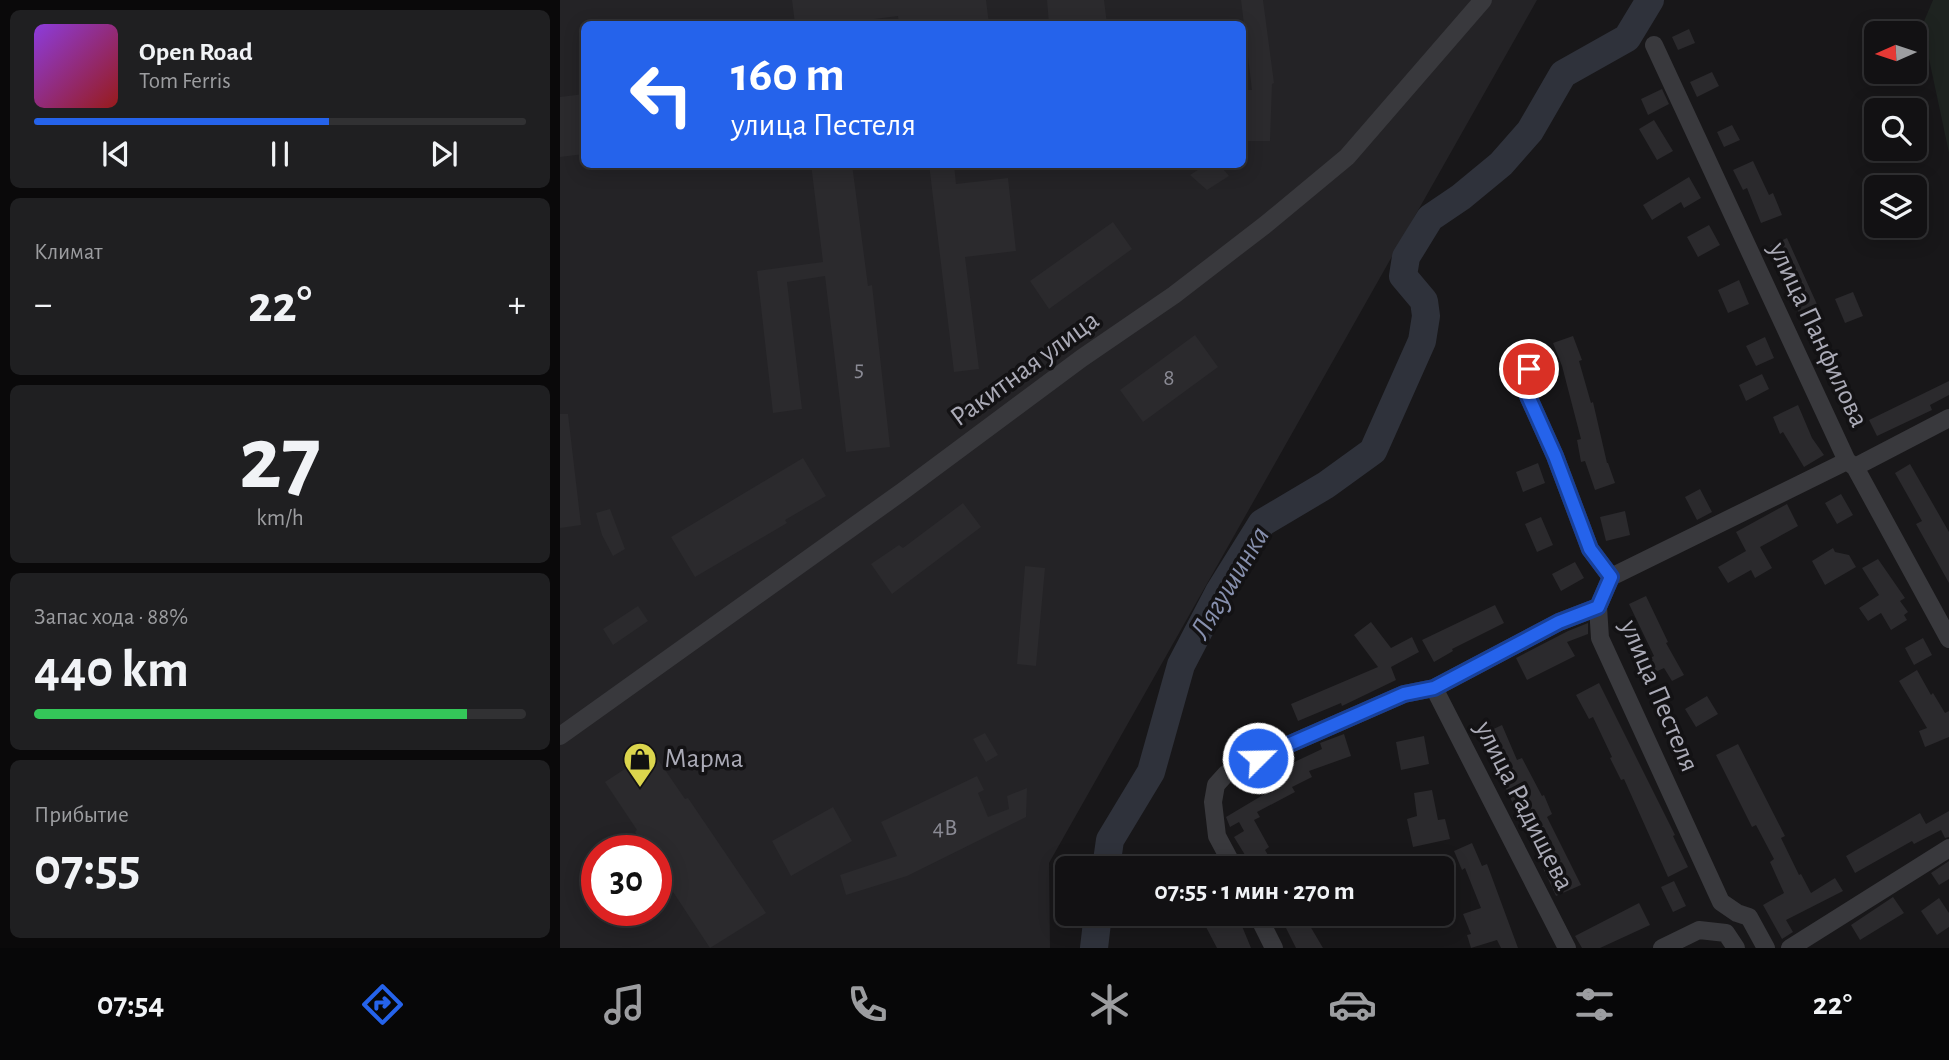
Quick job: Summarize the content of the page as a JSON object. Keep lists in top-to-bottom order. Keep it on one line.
{"streets":{"street":["улица Панфилова","Ракитная улица","улица Пестеля","улица Радищева"]},"water":["Лягушинка"],"places":{"shop":["Марма"]},"house_numbers":["5","8","4В"],"north":"left","page":{"turn":["160 m","улица Пестеля"],"song":["Open Road","Tom Ferris"],"tile":["Климат",["27","km/h"],["Запас хода · 88%","440 km"],["Прибытие","07:55"]],"heat":["−","22°","+"],"limit":"30","trip":"07:55 · 1 мин · 270 m","tabs":["07:54","22°"]}}
